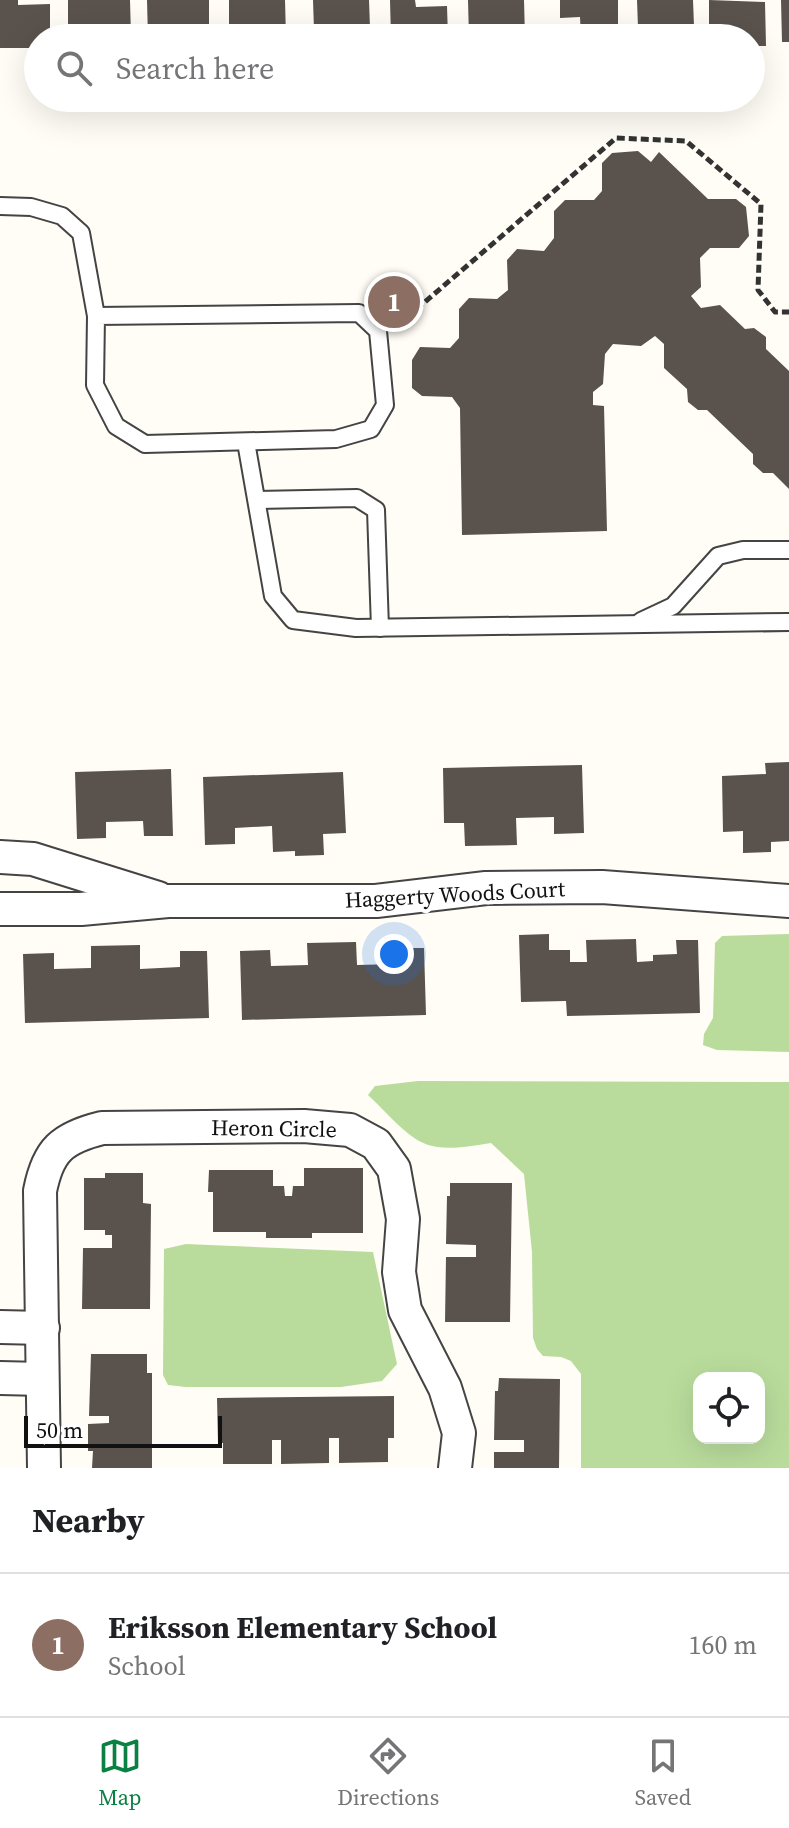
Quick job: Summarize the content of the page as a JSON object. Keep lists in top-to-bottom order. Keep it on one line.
{"streets":{"street":["Haggerty Woods Court","Heron Circle"]},"scale_bar":"50 m","page":{"search":"Search here","pins":"1","scale":"50 m","heading":"Nearby","list":[{"mark":"1","name":"Eriksson Elementary School","note":"School","value":"160 m"}],"nav":["Map","Directions","Saved"]}}
